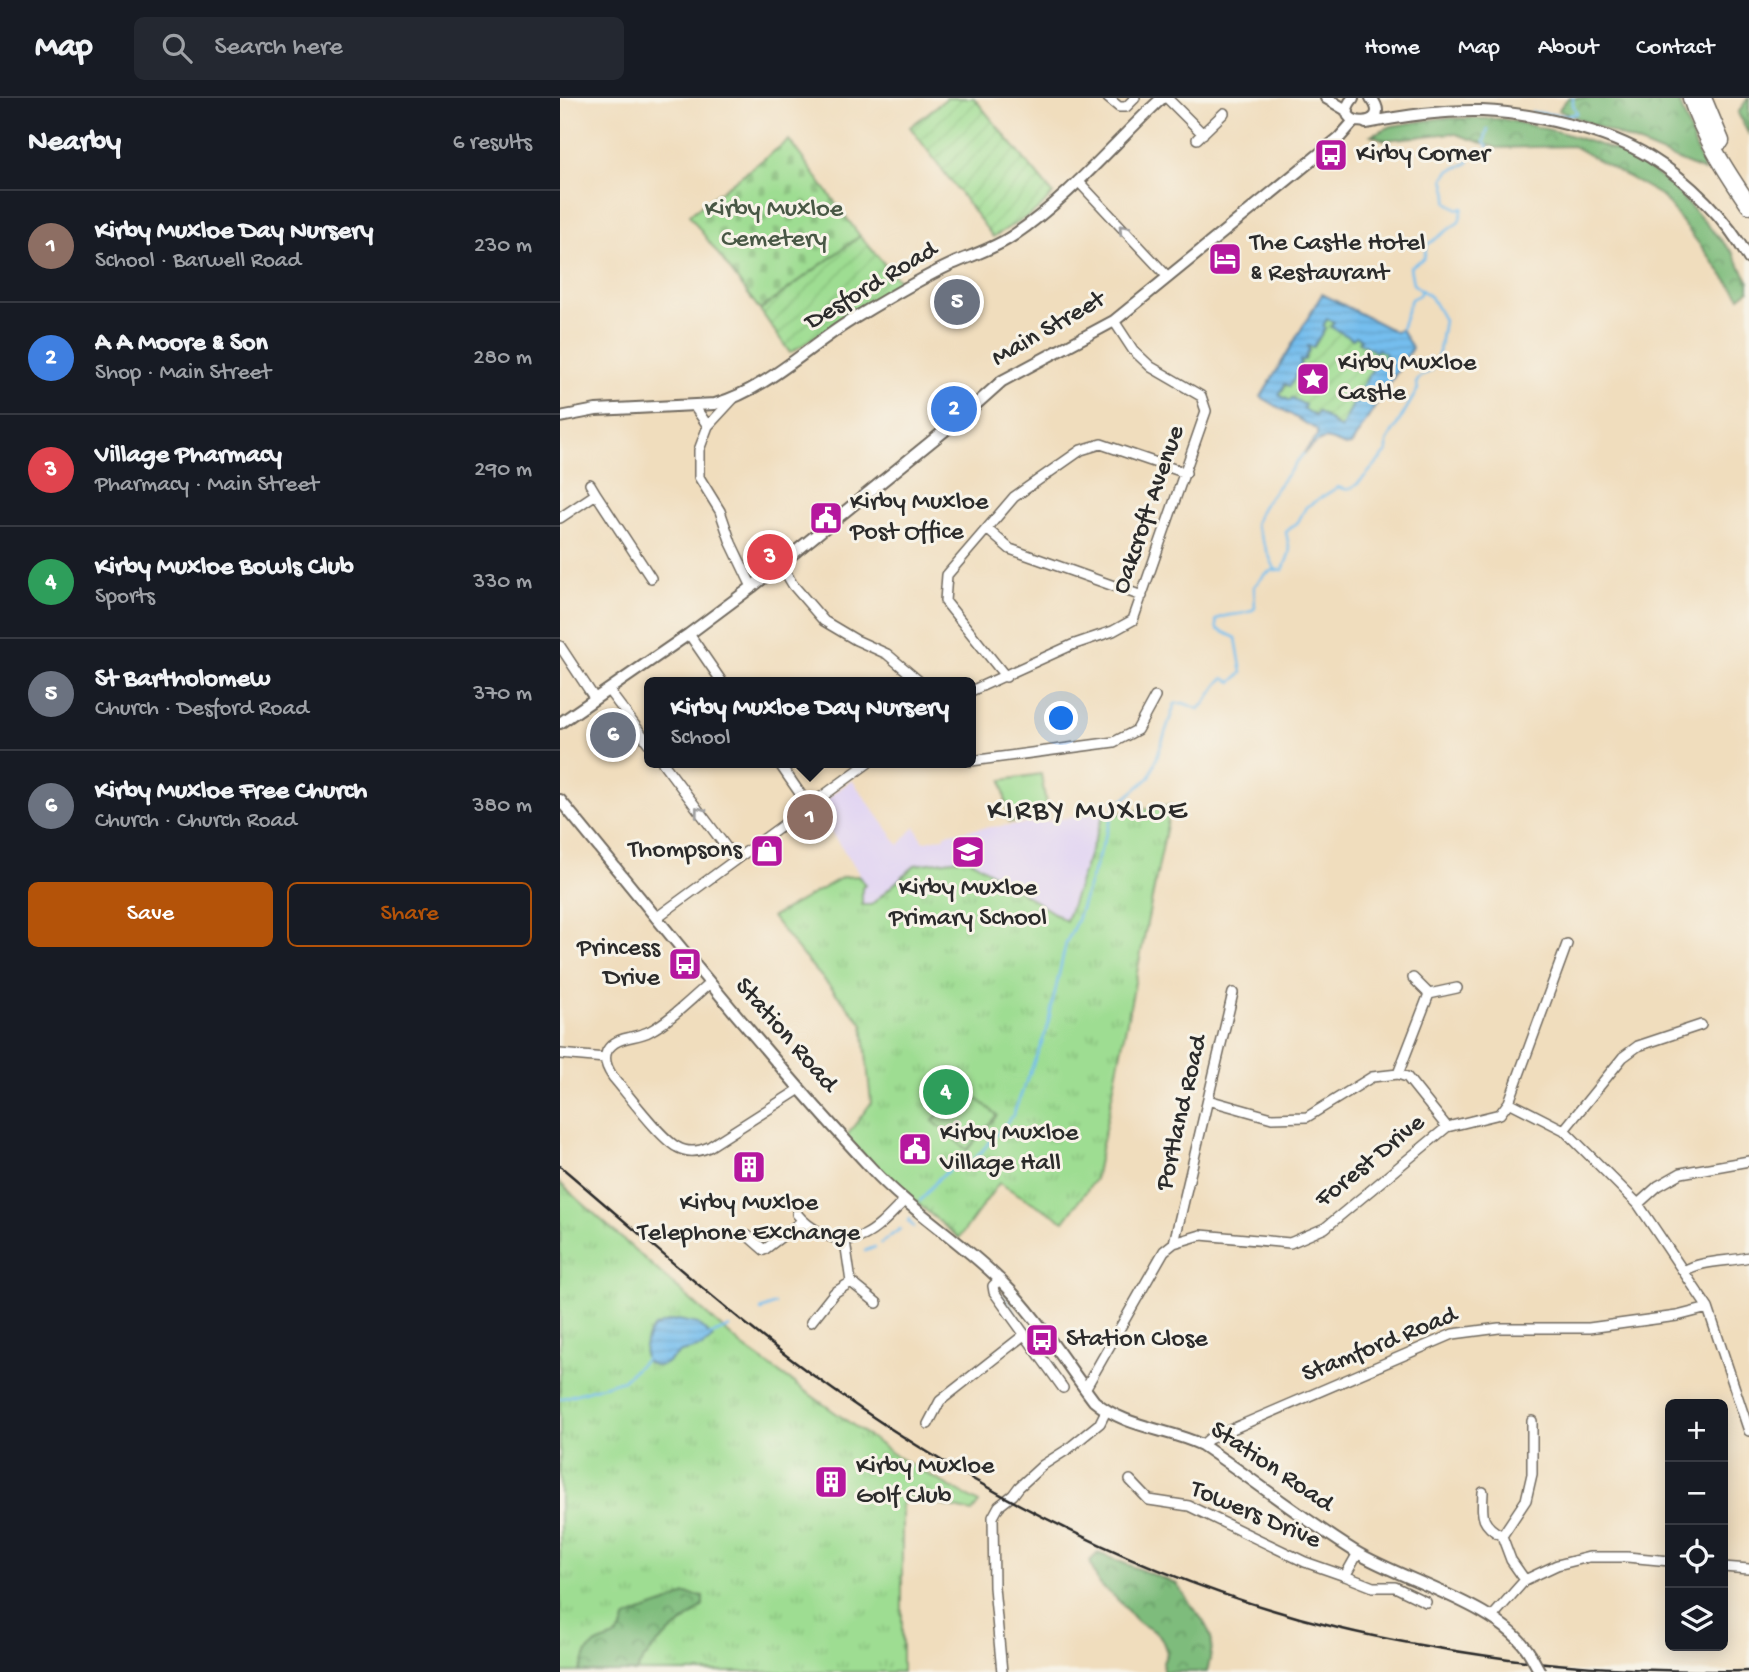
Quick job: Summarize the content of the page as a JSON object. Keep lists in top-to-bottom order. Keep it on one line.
{"streets":{"street":["Desford Road","Main Street","Oakcroft Avenue","Station Road","Portland Road","Forest Drive","Stamford Road","Towers Drive"]},"crossings":[["Main Street","Oakcroft Avenue"],["Station Road","Stamford Road"],["Station Road","Towers Drive"],["Portland Road","Forest Drive"]],"districts":["KIRBY MUXLOE"],"parks":["Kirby Muxloe Cemetery"],"places":{"bus stop":["Kirby Corner","Princess Drive","Station Close"],"hotel":["The Castle Hotel & Restaurant"],"place":["Kirby Muxloe Castle"],"public building":["Kirby Muxloe Post Office","Kirby Muxloe Village Hall"],"shop":["Thompsons"],"school or university":["Kirby Muxloe Primary School"],"building":["Kirby Muxloe Telephone Exchange","Kirby Muxloe Golf Club"]},"page":{"header":"Map","search":"Search here","nav":["Home","Map","About","Contact"],"heading":["Nearby","6 results"],"list":[{"mark":"1","name":"Kirby Muxloe Day Nursery","note":"School · Barwell Road","value":"230 m"},{"mark":"2","name":"A A Moore & Son","note":"Shop · Main Street","value":"280 m"},{"mark":"3","name":"Village Pharmacy","note":"Pharmacy · Main Street","value":"290 m"},{"mark":"4","name":"Kirby Muxloe Bowls Club","note":"Sports","value":"330 m"},{"mark":"5","name":"St Bartholomew","note":"Church · Desford Road","value":"370 m"},{"mark":"6","name":"Kirby Muxloe Free Church","note":"Church · Church Road","value":"380 m"}],"pins":["5","2","3","6","1","4"],"popup":["Kirby Muxloe Day Nursery","School"],"buttons":["Save","Share"],"map_buttons":["+","−"]}}
